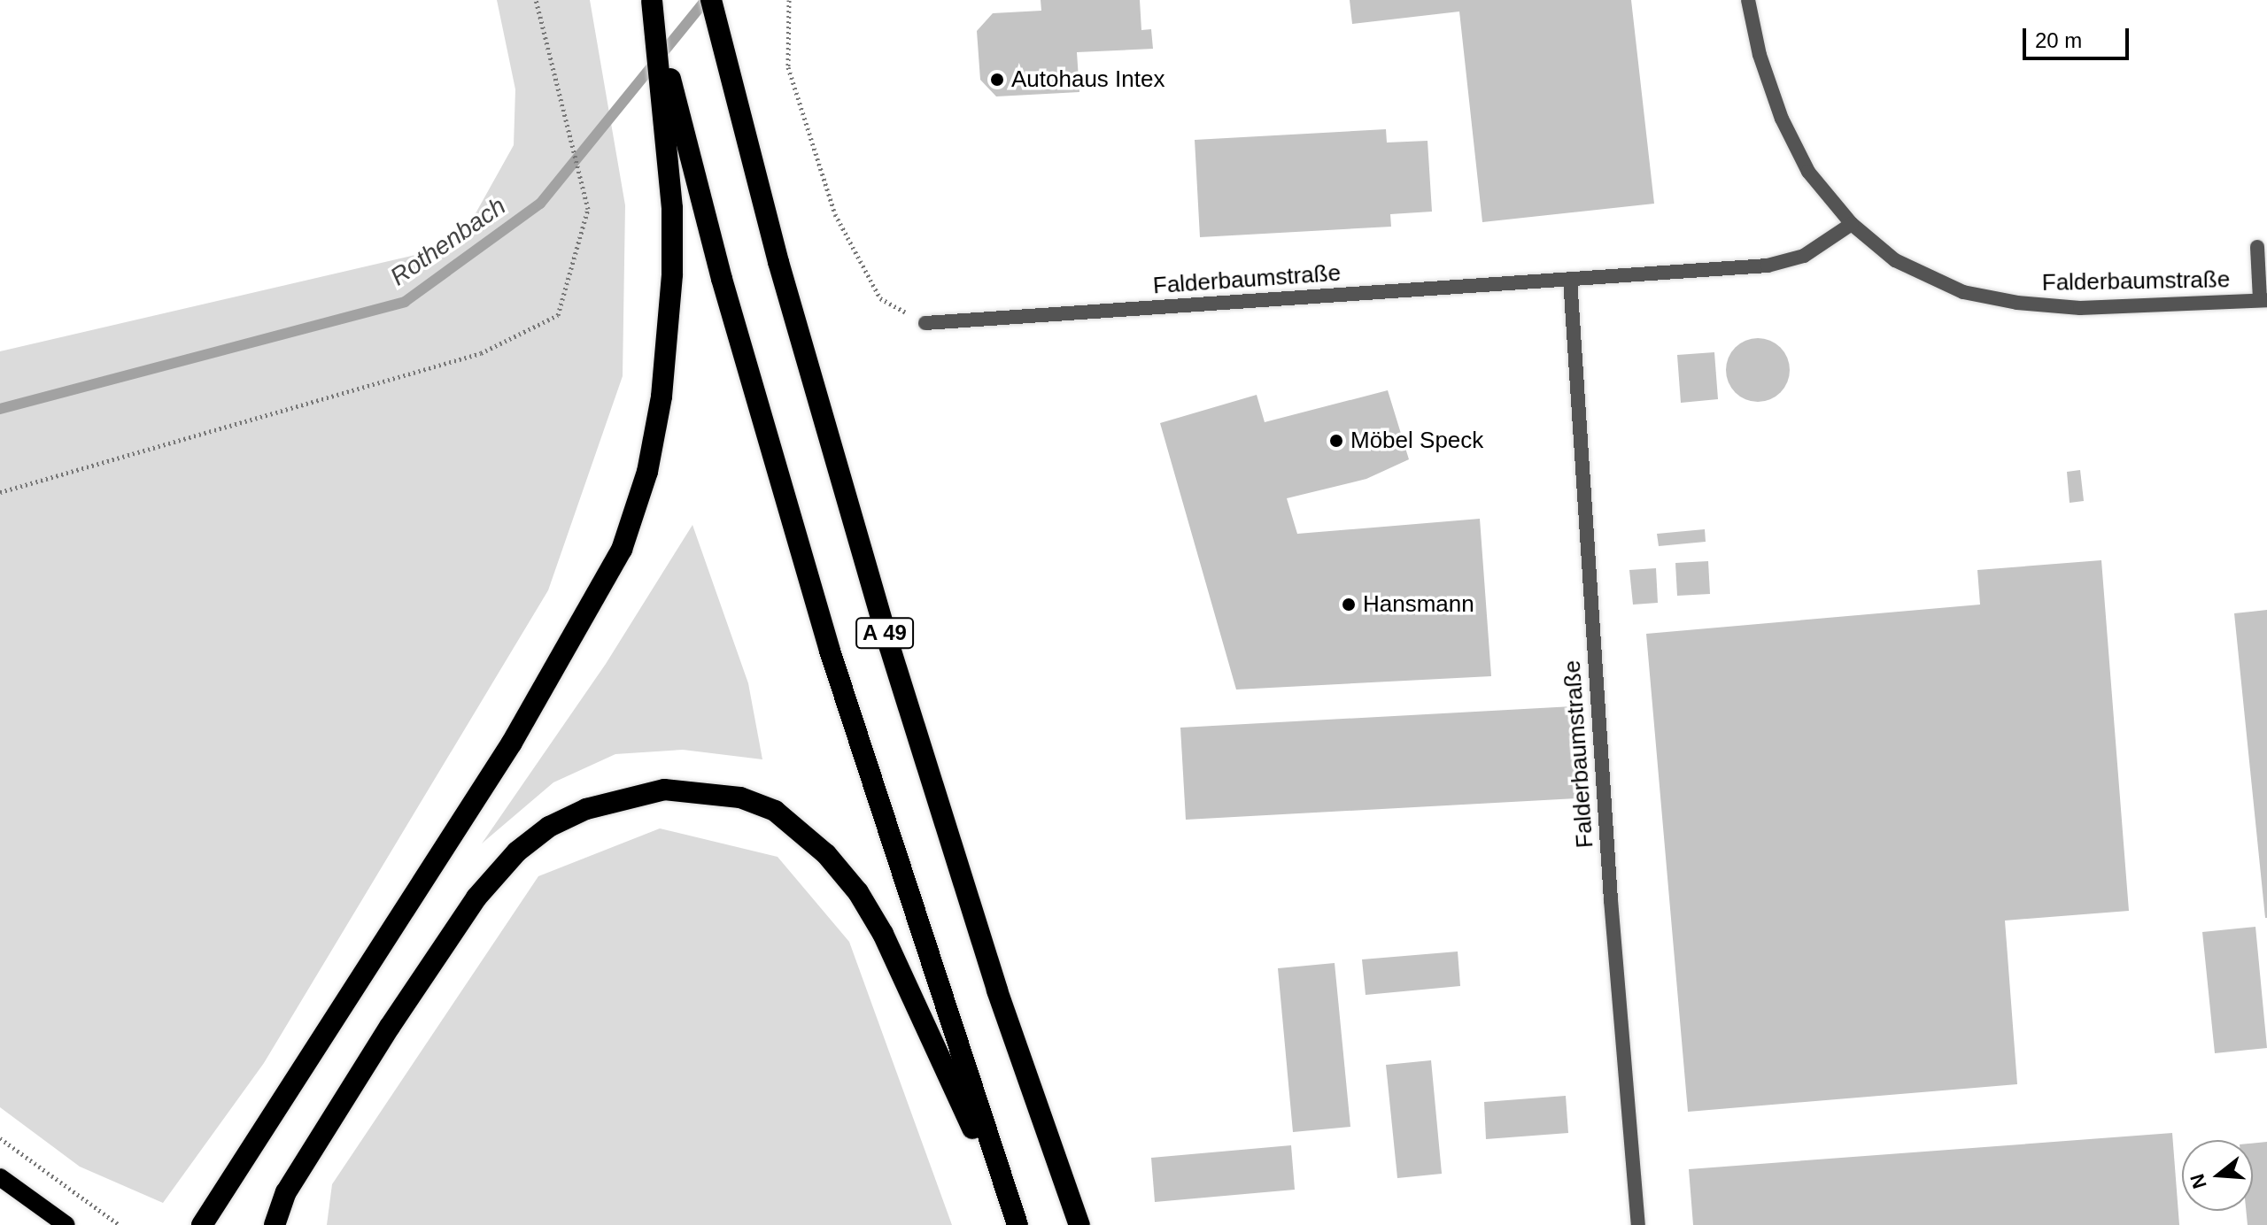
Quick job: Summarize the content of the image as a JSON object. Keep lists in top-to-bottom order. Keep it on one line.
{"streets":{"highway":["A 49"],"street":["Falderbaumstraße"]},"water":["Rothenbach"],"places":["Autohaus Intex","Möbel Speck","Hansmann"],"scale_bar":"20 m","north":"left"}
